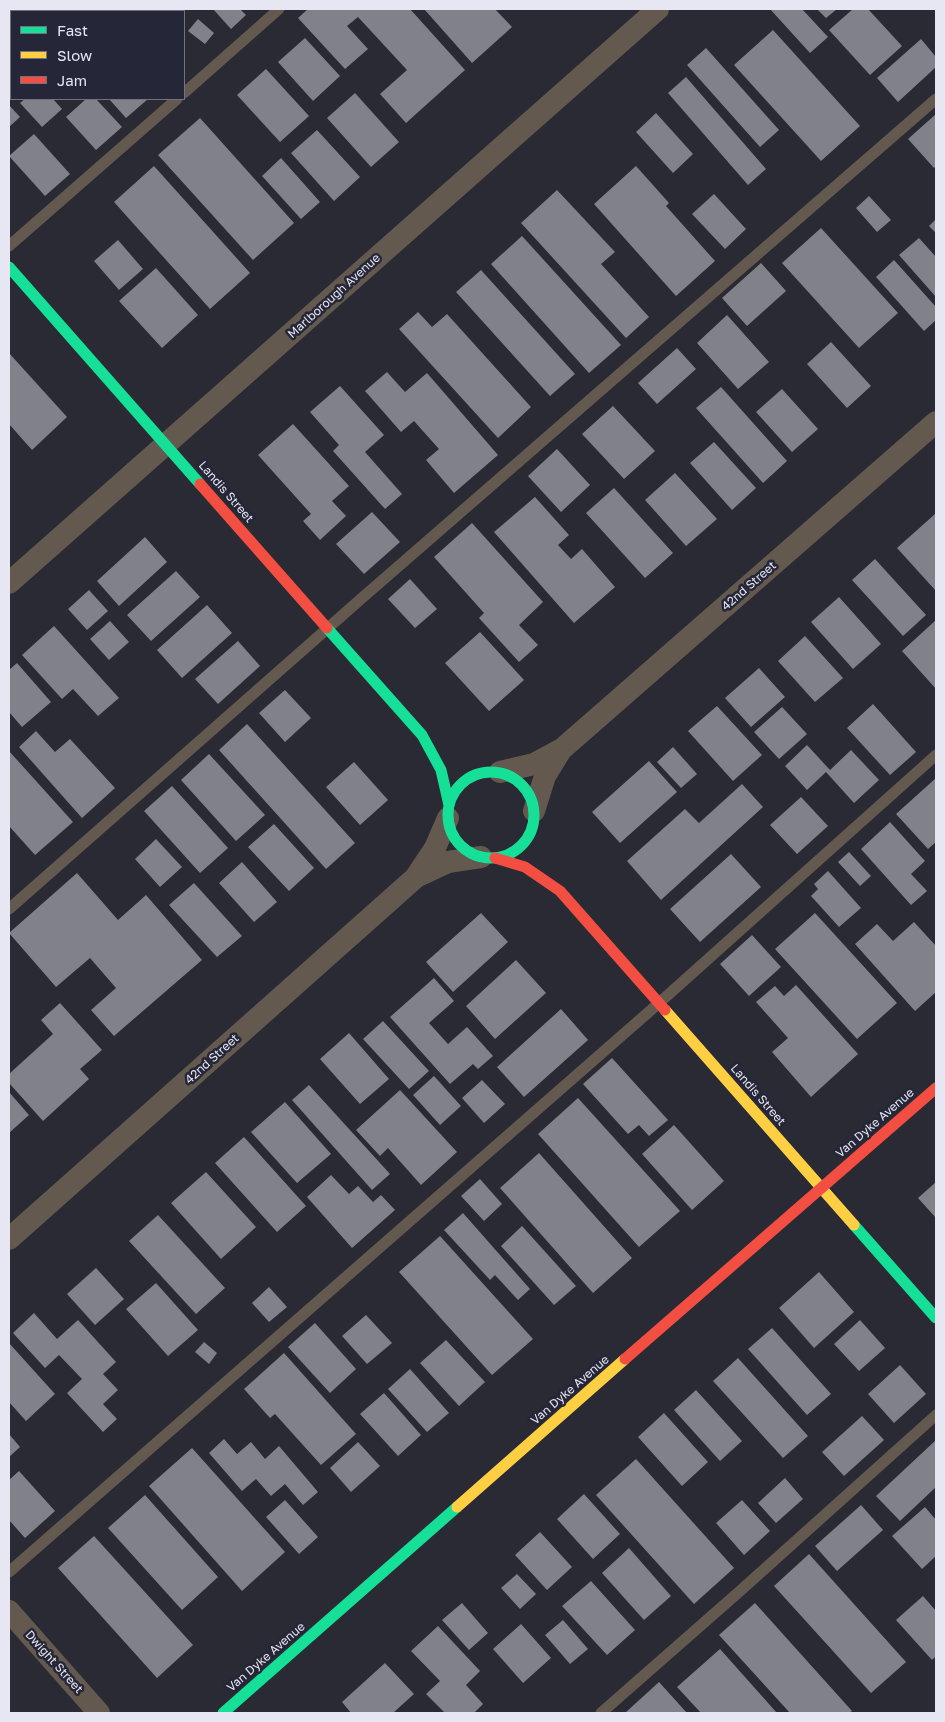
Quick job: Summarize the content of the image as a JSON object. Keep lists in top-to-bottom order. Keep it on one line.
{"streets":{"street":["Marlborough Avenue","Landis Street","42nd Street","Van Dyke Avenue","Dwight Street"]},"crossings":[["Marlborough Avenue","Landis Street"],["Landis Street","42nd Street"],["Landis Street","Van Dyke Avenue"]],"legend":["Fast","Slow","Jam"]}
